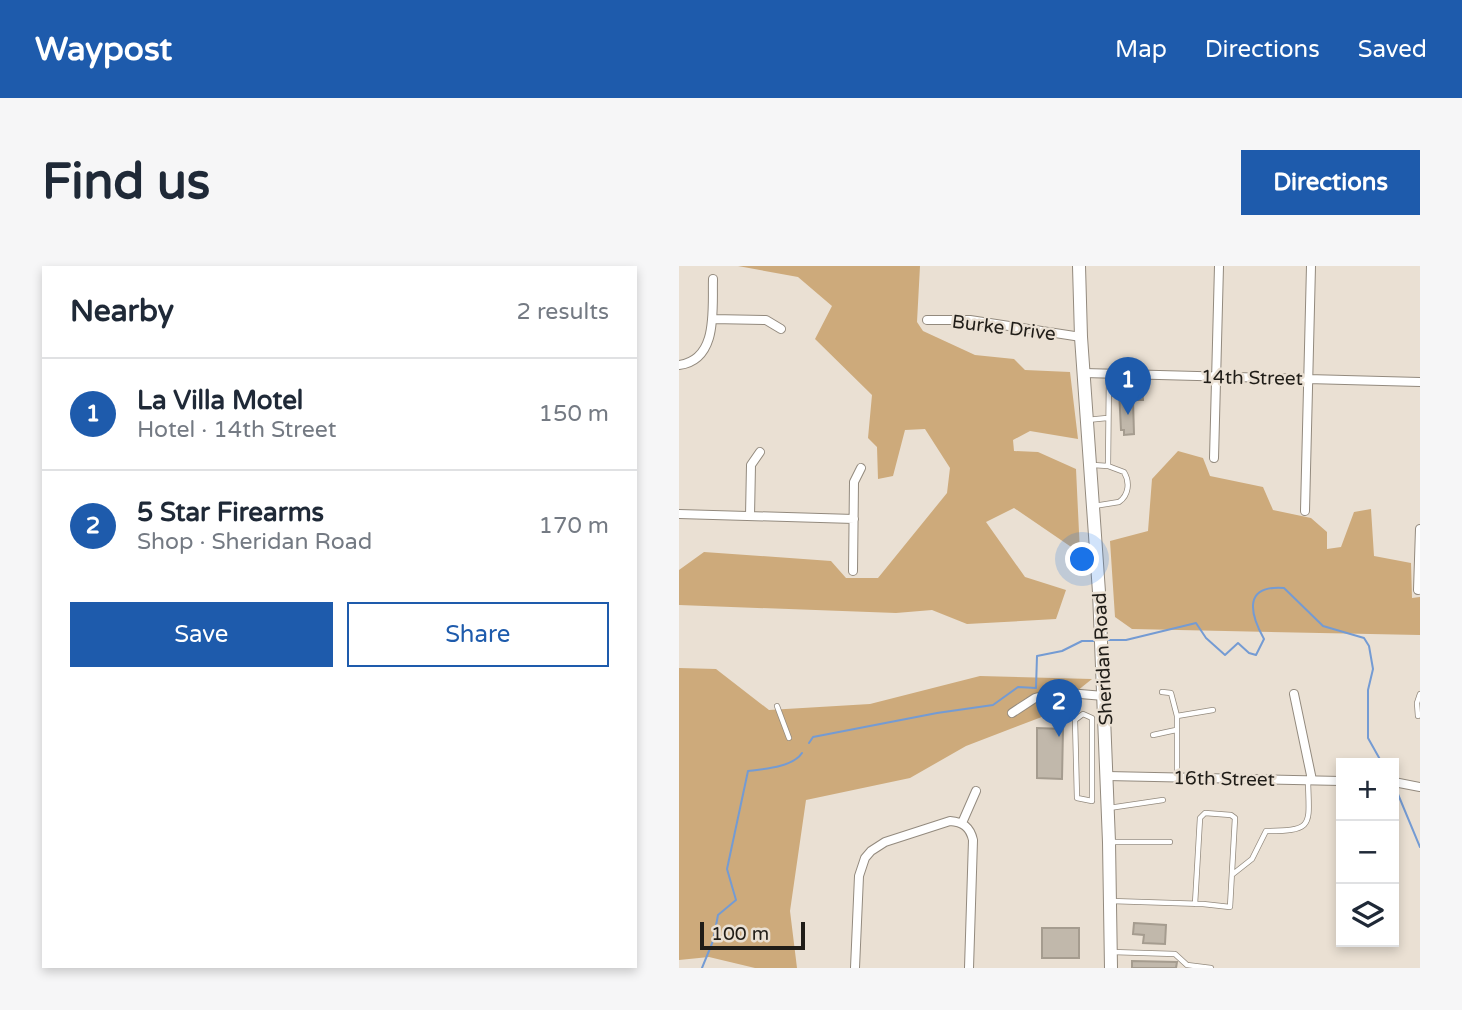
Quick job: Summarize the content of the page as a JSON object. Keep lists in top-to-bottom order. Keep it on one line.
{"streets":{"main road":["Sheridan Road"],"street":["Burke Drive","14th Street","16th Street"]},"crossings":[["Burke Drive","Sheridan Road"],["14th Street","Sheridan Road"],["Sheridan Road","16th Street"]],"scale_bar":"100 m","page":{"header":"Waypost","nav":["Map","Directions","Saved"],"buttons":["Directions",["Save","Share"]],"title":"Find us","heading":["Nearby","2 results"],"list":[{"mark":"1","name":"La Villa Motel","note":"Hotel · 14th Street","value":"150 m"},{"mark":"2","name":"5 Star Firearms","note":"Shop · Sheridan Road","value":"170 m"}],"pins":["1","2"],"map_buttons":["+","−"],"scale":"100 m"}}
